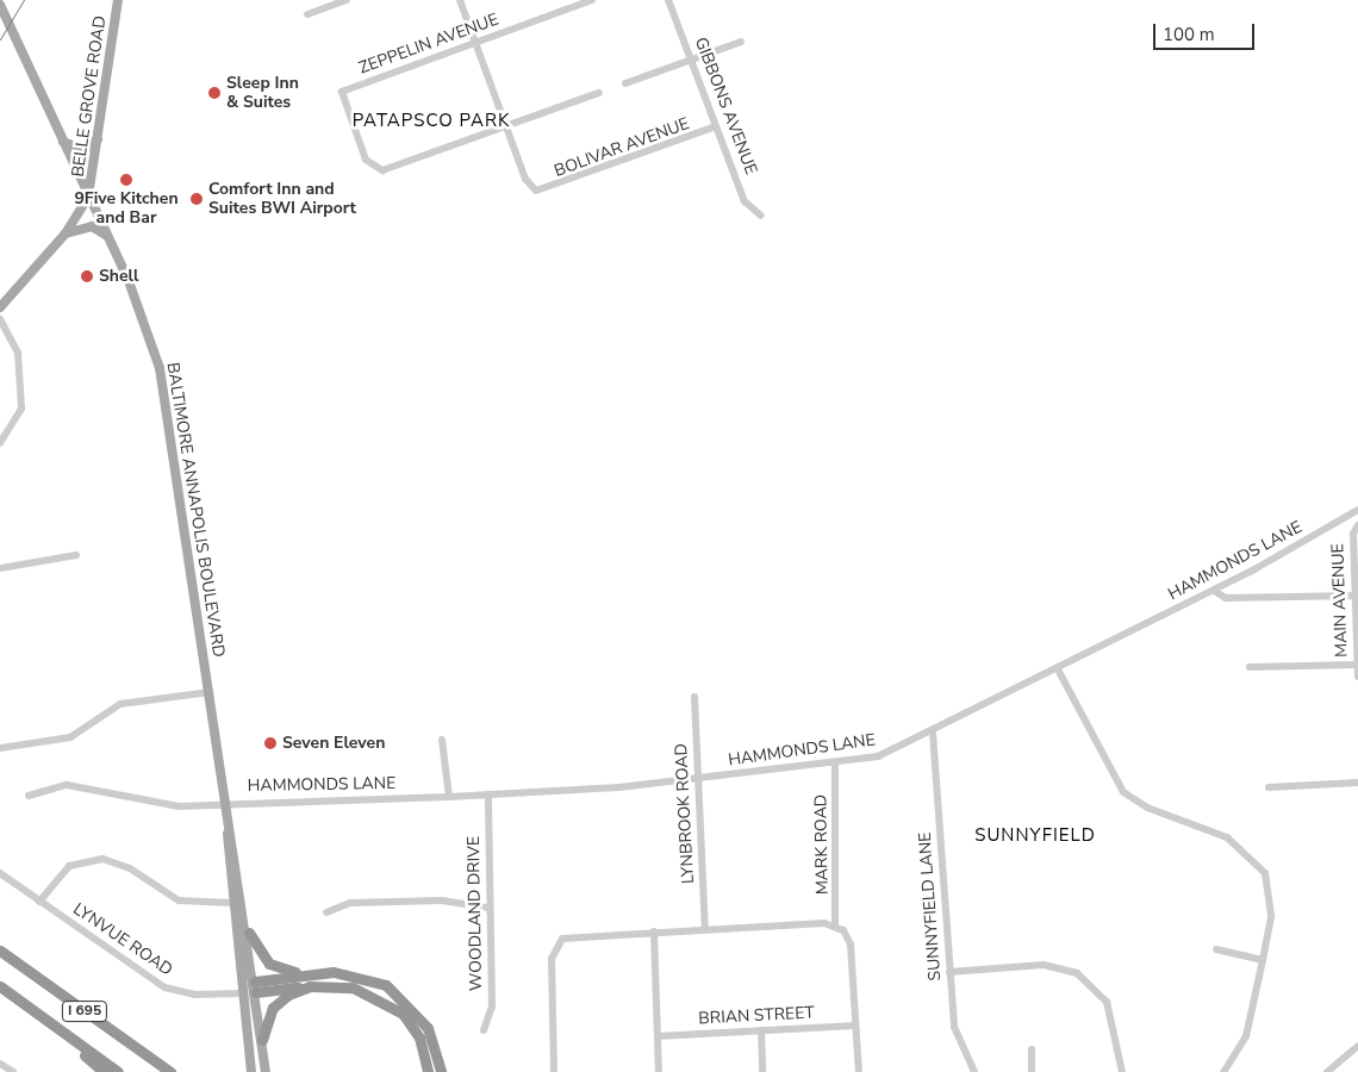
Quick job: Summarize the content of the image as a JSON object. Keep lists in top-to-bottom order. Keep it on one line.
{"streets":{"highway":["I 695"],"main road":["BELLE GROVE ROAD","BALTIMORE ANNAPOLIS BOULEVARD"],"street":["ZEPPELIN AVENUE","GIBBONS AVENUE","BOLIVAR AVENUE","HAMMONDS LANE","MAIN AVENUE","LYNBROOK ROAD","MARK ROAD","SUNNYFIELD LANE","WOODLAND DRIVE","LYNVUE ROAD","BRIAN STREET"]},"crossings":[["ZEPPELIN AVENUE","BOLIVAR AVENUE"],["BELLE GROVE ROAD","BALTIMORE ANNAPOLIS BOULEVARD"],["GIBBONS AVENUE","BOLIVAR AVENUE"],["BALTIMORE ANNAPOLIS BOULEVARD","HAMMONDS LANE"],["BALTIMORE ANNAPOLIS BOULEVARD","LYNVUE ROAD"],["HAMMONDS LANE","LYNBROOK ROAD"],["HAMMONDS LANE","MARK ROAD"],["HAMMONDS LANE","SUNNYFIELD LANE"],["HAMMONDS LANE","WOODLAND DRIVE"]],"districts":["PATAPSCO PARK","SUNNYFIELD"],"places":["Sleep Inn & Suites","9Five Kitchen and Bar","Comfort Inn and Suites BWI Airport","Shell","Seven Eleven"],"scale_bar":"100 m"}
